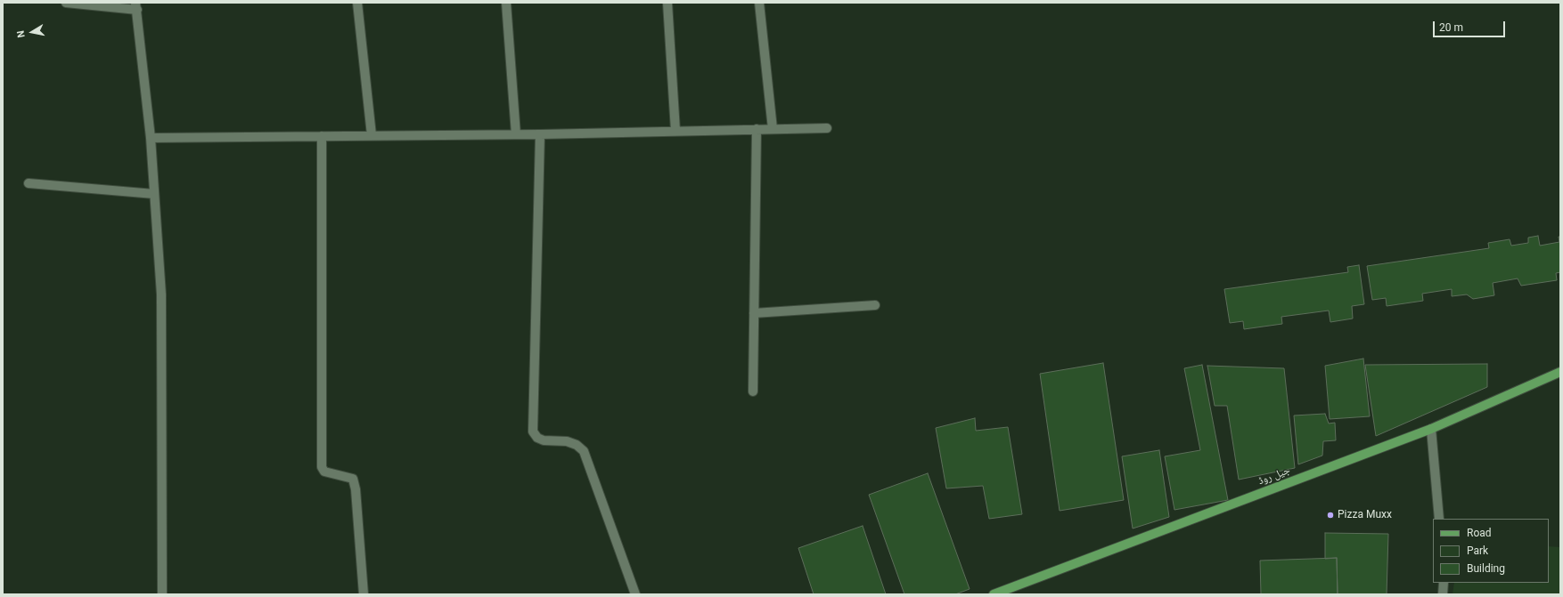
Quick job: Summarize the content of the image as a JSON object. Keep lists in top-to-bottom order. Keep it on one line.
{"streets":{"main road":["جیل روڈ"]},"places":["Pizza Muxx"],"legend":["Road","Park","Building"],"scale_bar":"20 m","north":"left"}
